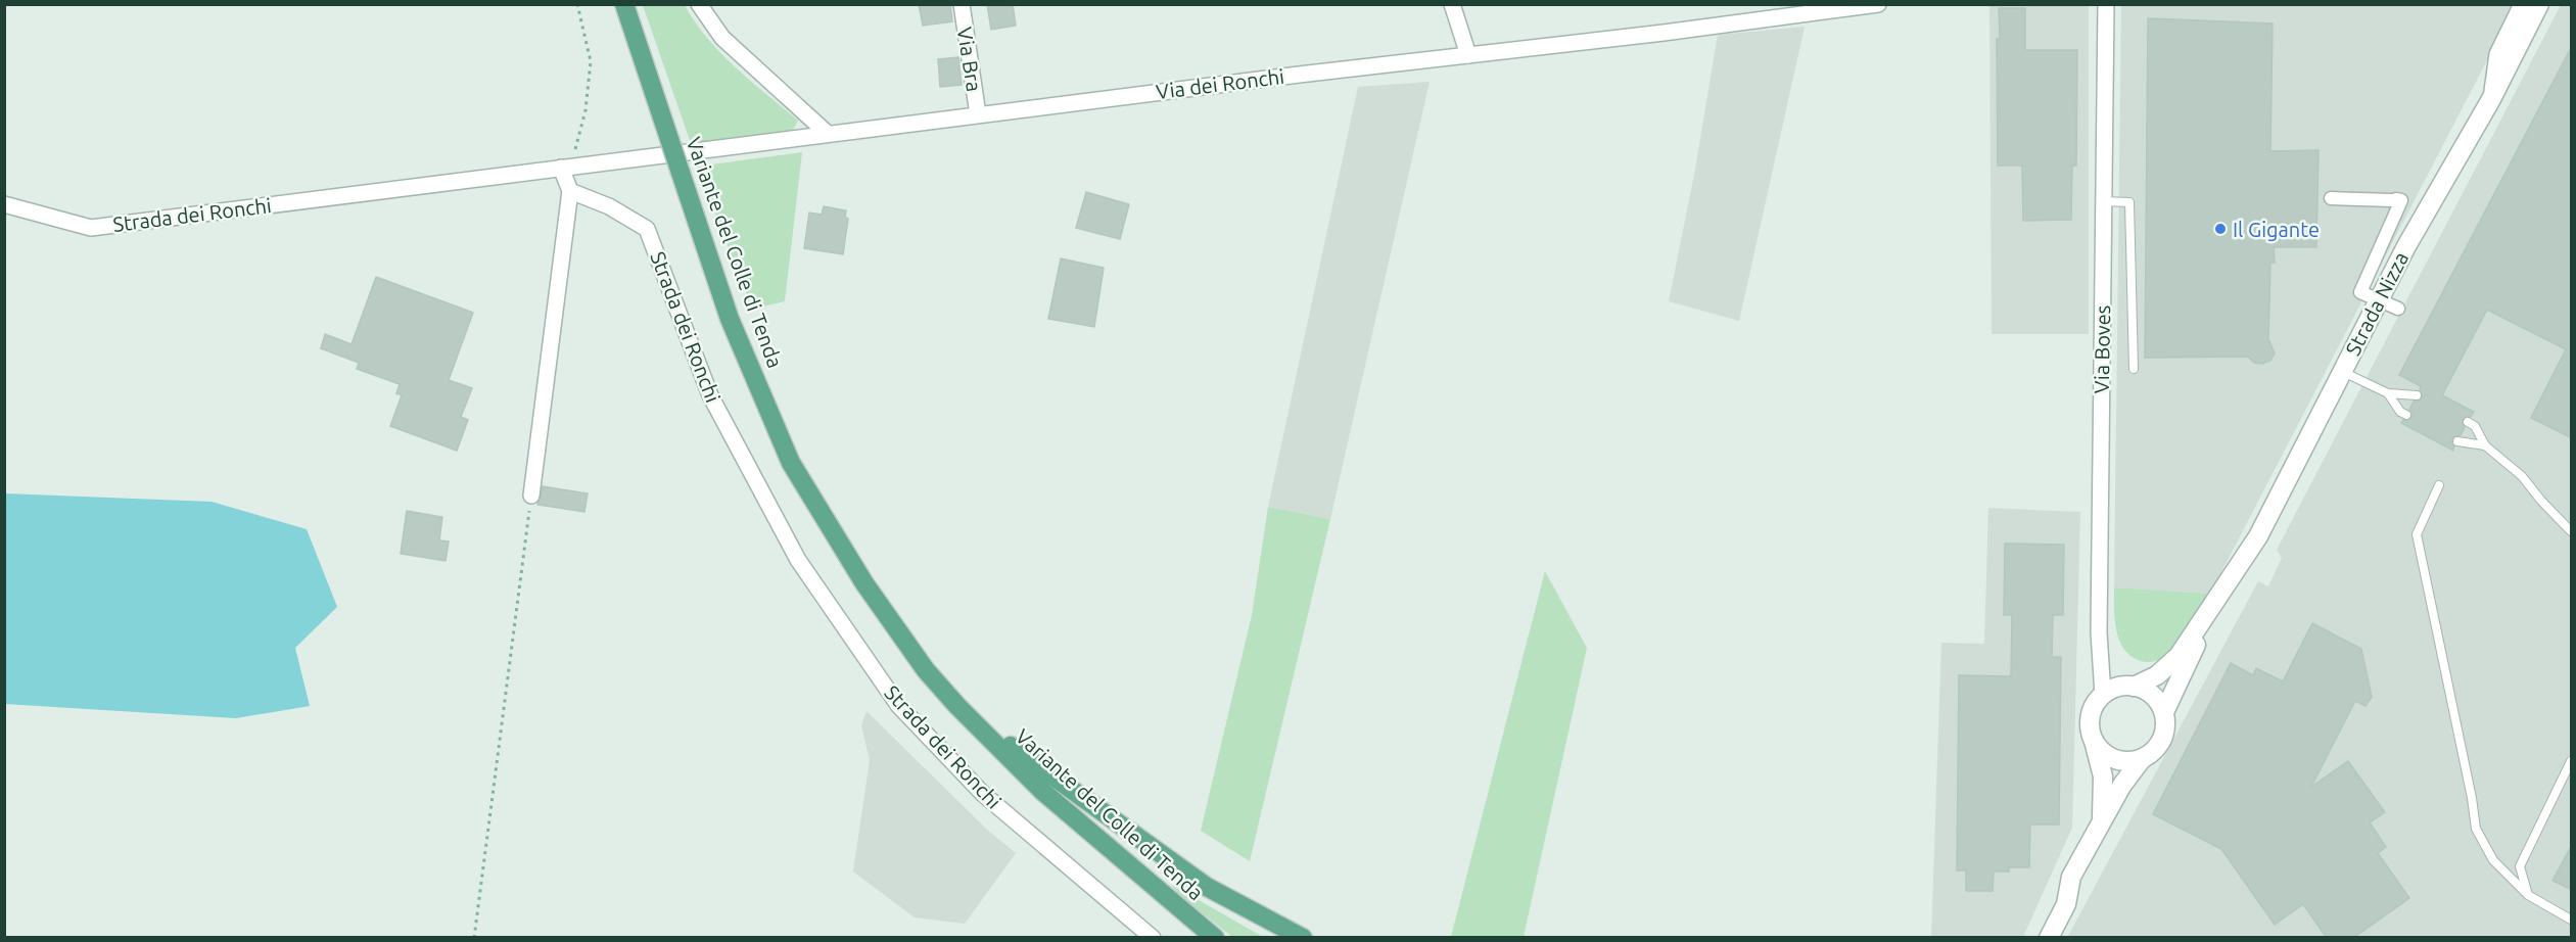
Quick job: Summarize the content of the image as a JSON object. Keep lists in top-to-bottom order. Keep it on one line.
{"streets":{"main road":["Variante del Colle di Tenda"],"street":["Via Bra","Via dei Ronchi","Strada dei Ronchi","Strada Nizza","Via Boves"]},"crossings":[["Via Bra","Via dei Ronchi"],["Via dei Ronchi","Strada dei Ronchi"],["Strada Nizza","Via Boves"]],"places":["Il Gigante"]}
